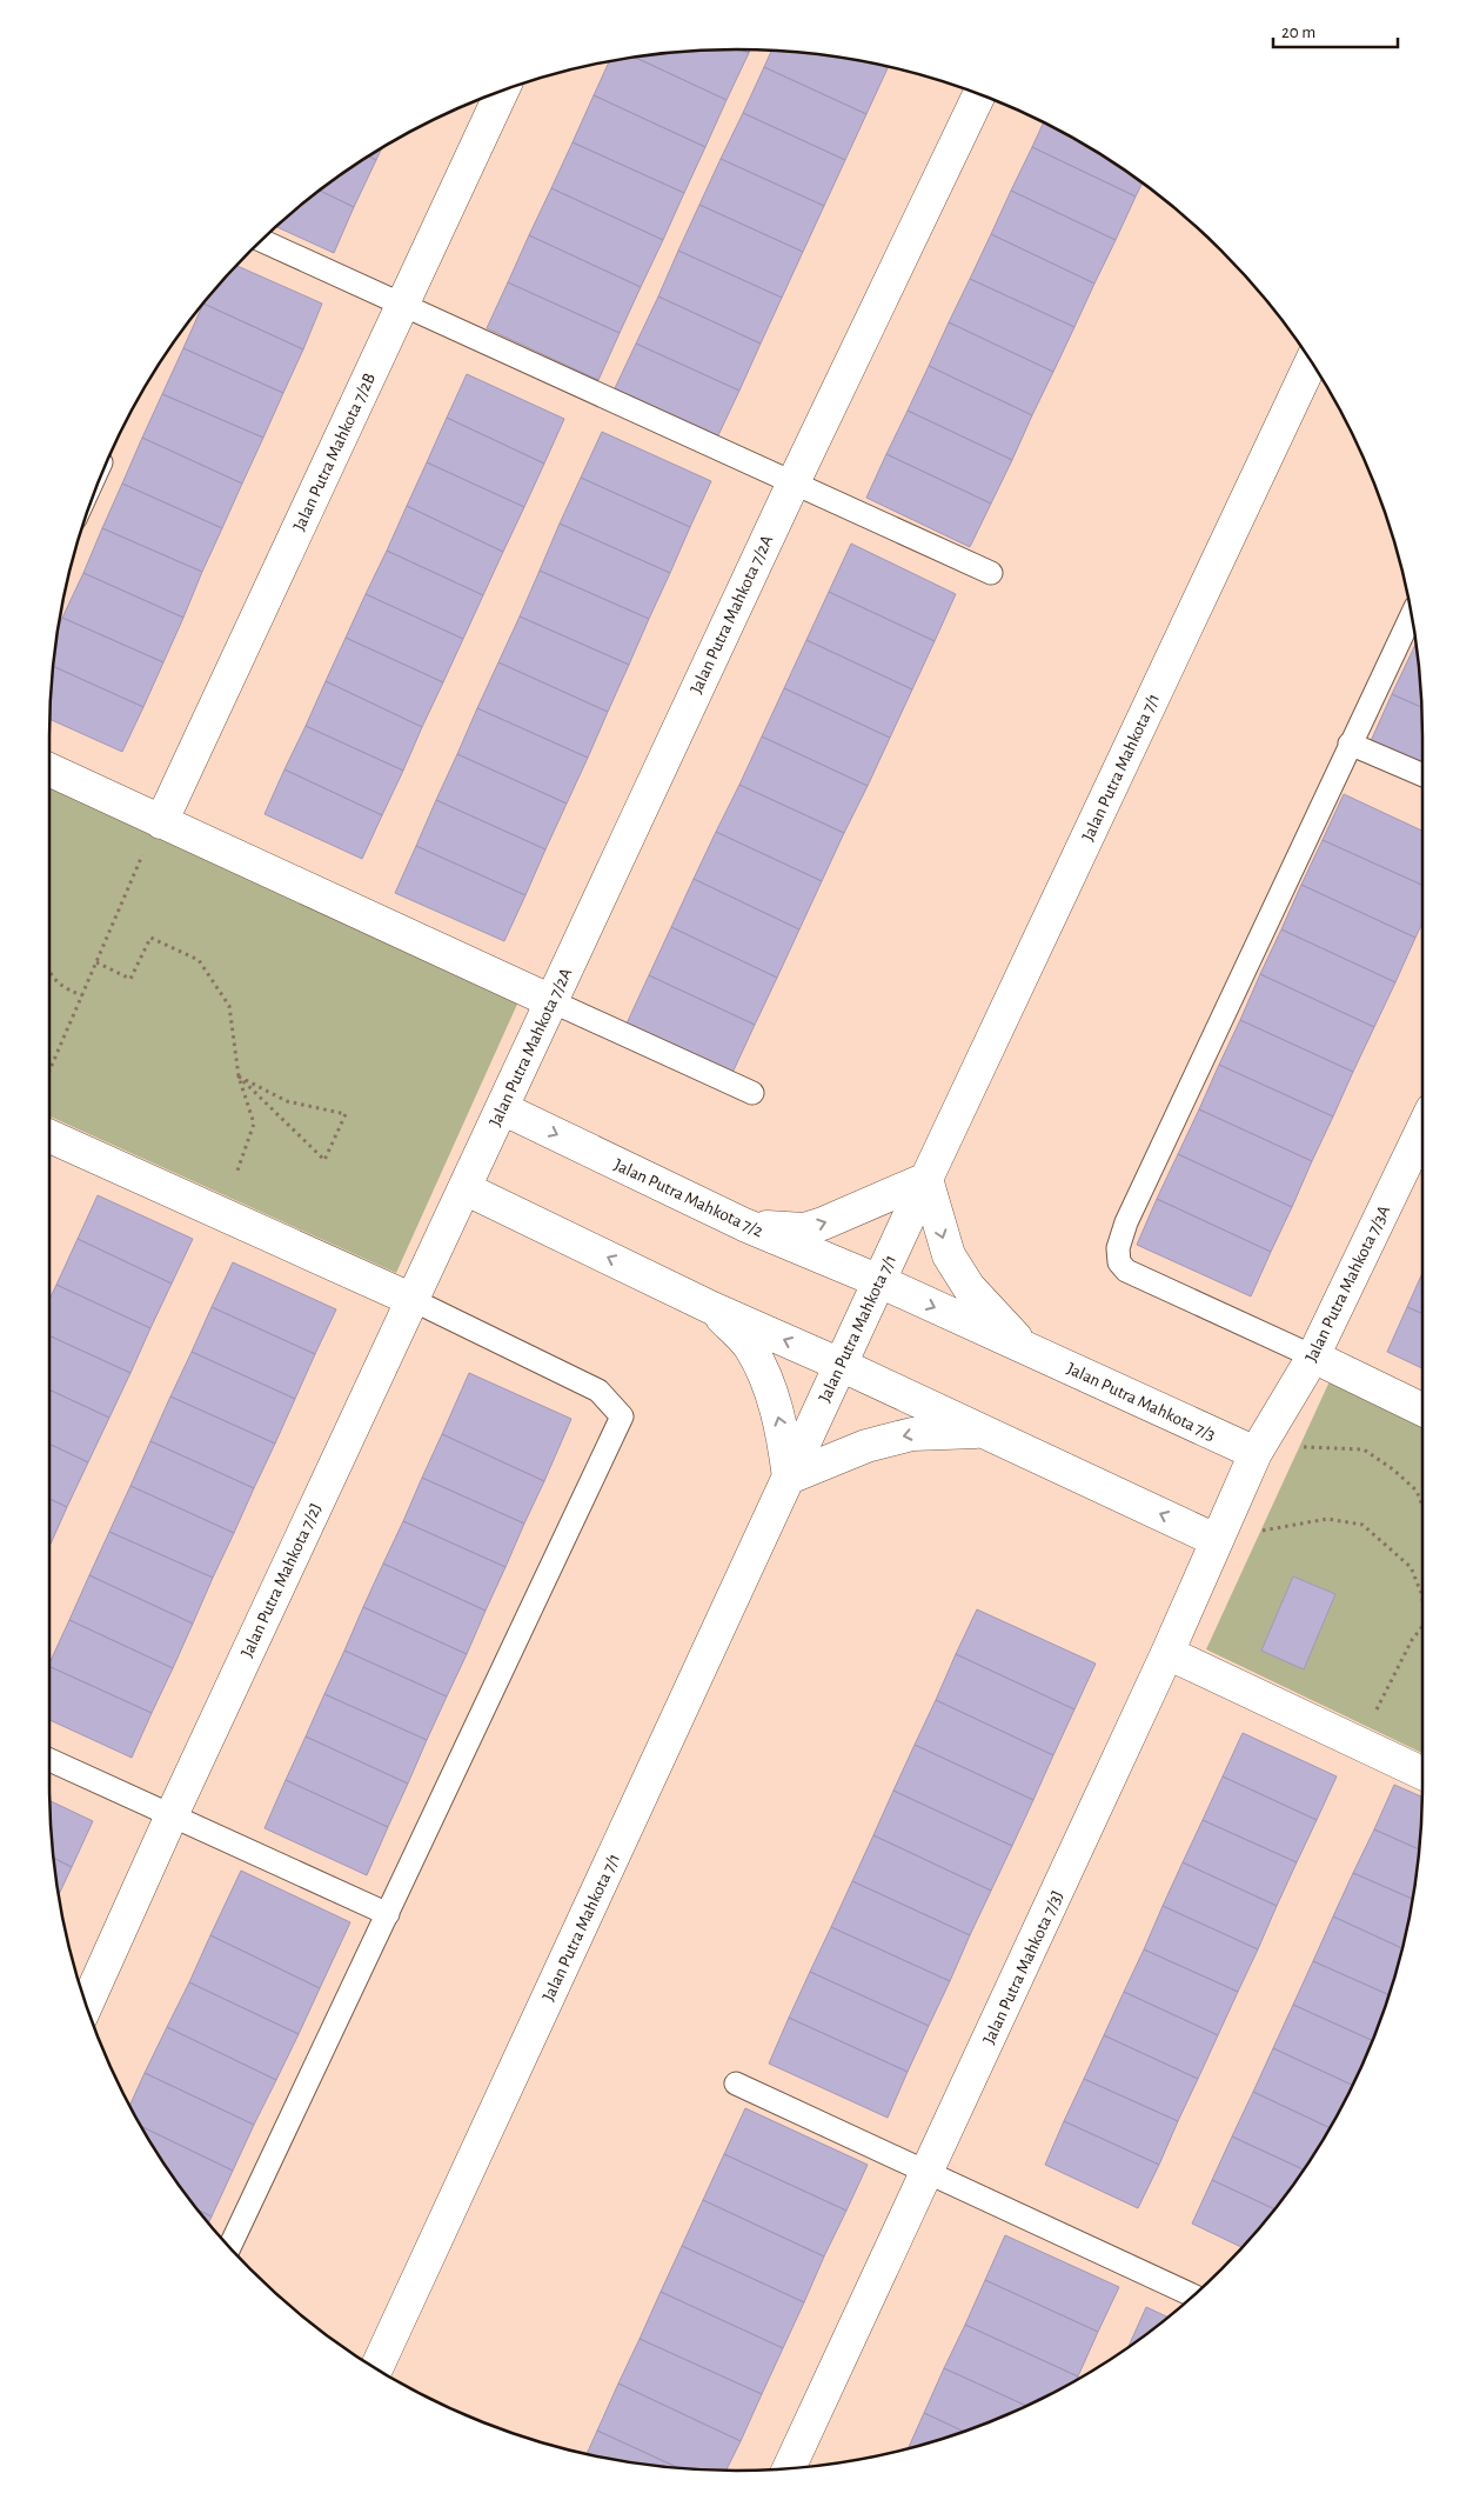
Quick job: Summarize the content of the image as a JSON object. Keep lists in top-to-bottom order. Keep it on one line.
{"streets":{"street":["Jalan Putra Mahkota 7/2B","Jalan Putra Mahkota 7/2A","Jalan Putra Mahkota 7/1","Jalan Putra Mahkota 7/2","Jalan Putra Mahkota 7/3A","Jalan Putra Mahkota 7/3","Jalan Putra Mahkota 7/2J","Jalan Putra Mahkota 7/3J"]},"crossings":[["Jalan Putra Mahkota 7/2A","Jalan Putra Mahkota 7/2"],["Jalan Putra Mahkota 7/2A","Jalan Putra Mahkota 7/2J"],["Jalan Putra Mahkota 7/1","Jalan Putra Mahkota 7/2"],["Jalan Putra Mahkota 7/1","Jalan Putra Mahkota 7/3"],["Jalan Putra Mahkota 7/2","Jalan Putra Mahkota 7/3"],["Jalan Putra Mahkota 7/3A","Jalan Putra Mahkota 7/3"],["Jalan Putra Mahkota 7/3A","Jalan Putra Mahkota 7/3J"],["Jalan Putra Mahkota 7/3","Jalan Putra Mahkota 7/3J"]],"scale_bar":"20 m"}
